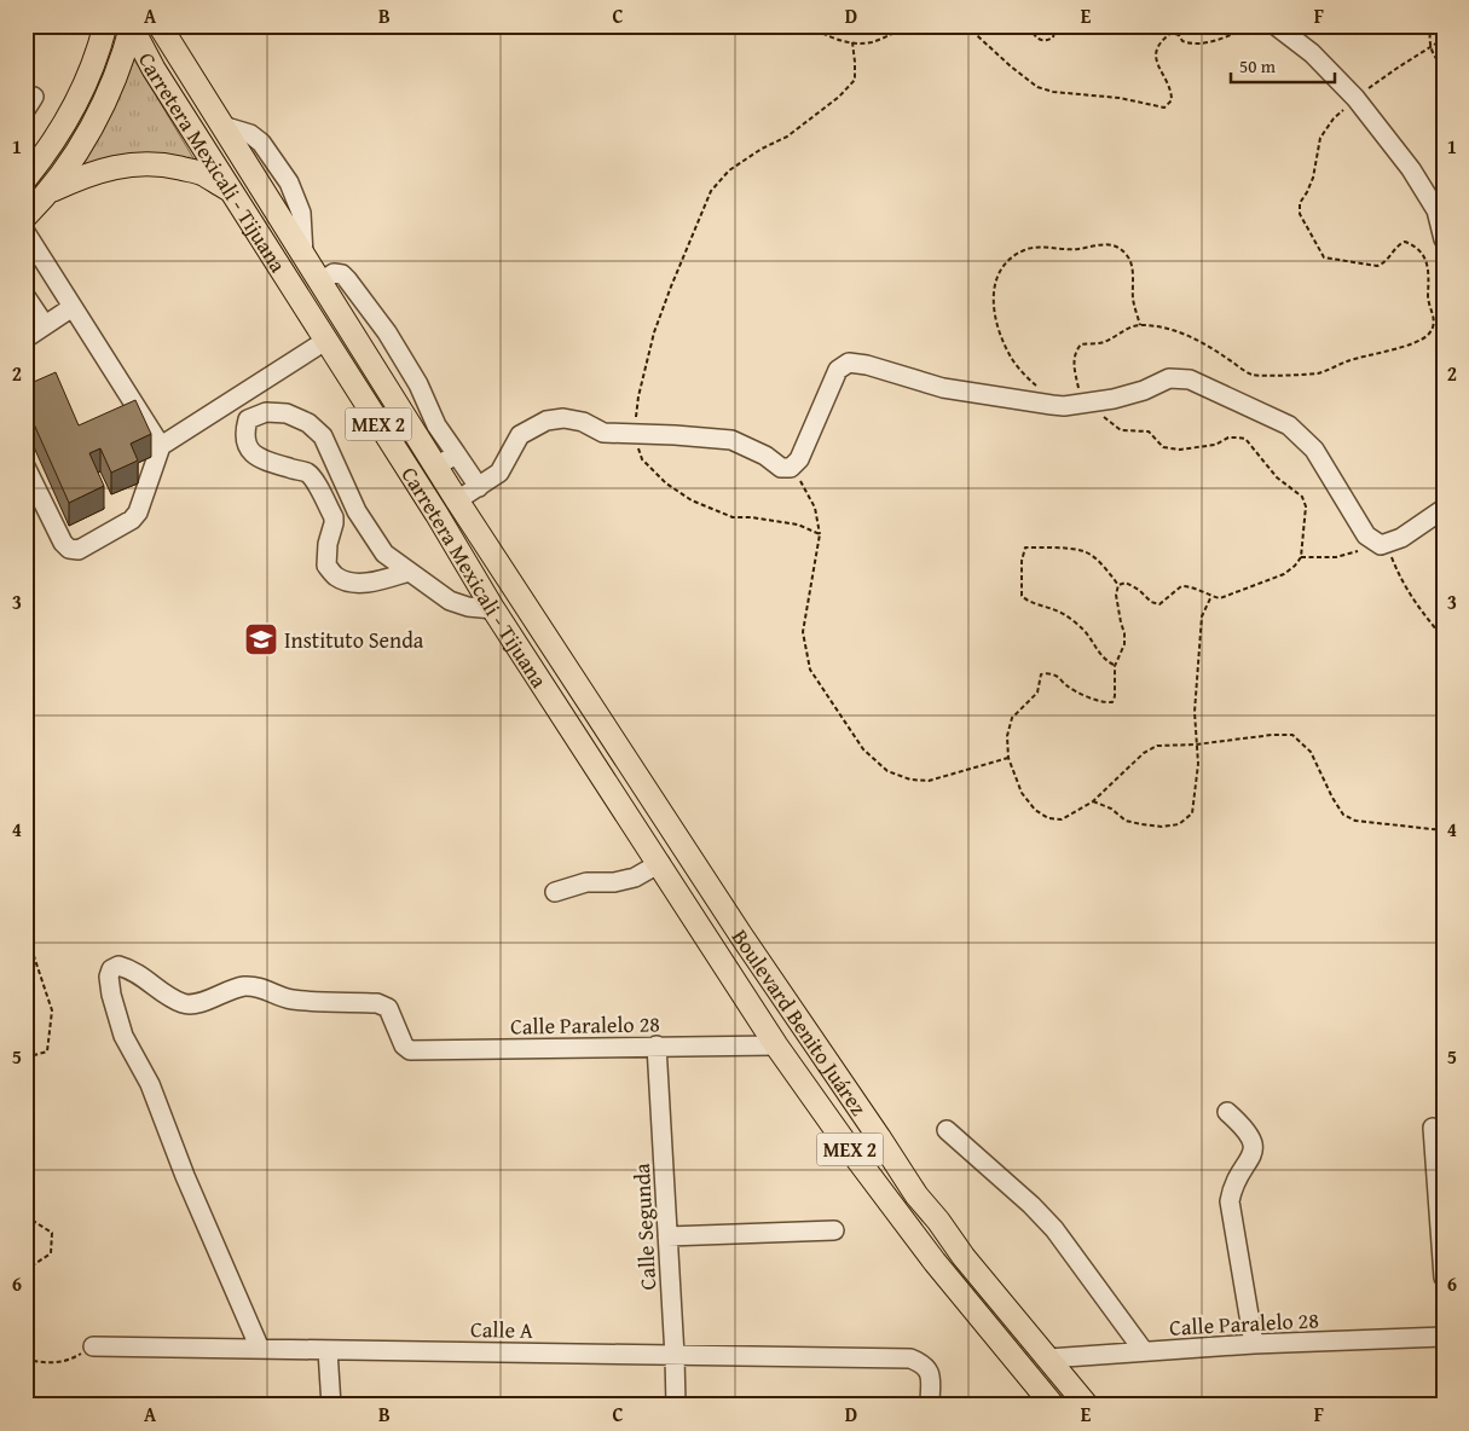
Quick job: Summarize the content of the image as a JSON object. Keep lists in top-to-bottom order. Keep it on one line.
{"streets":{"main road":["Carretera Mexicali - Tijuana","MEX 2","Boulevard Benito Juárez"],"street":["Calle Paralelo 28","Calle Segunda","Calle A"]},"crossings":[["Carretera Mexicali - Tijuana","Boulevard Benito Juárez"],["Boulevard Benito Juárez","Calle Paralelo 28"],["Calle Paralelo 28","Calle Segunda"],["Calle Paralelo 28","Calle A"],["Calle Segunda","Calle A"]],"places":{"school or university":["Instituto Senda"]},"scale_bar":"50 m","grid":{"columns":["A","B","C","D","E","F"],"rows":["1","2","3","4","5","6"]}}
